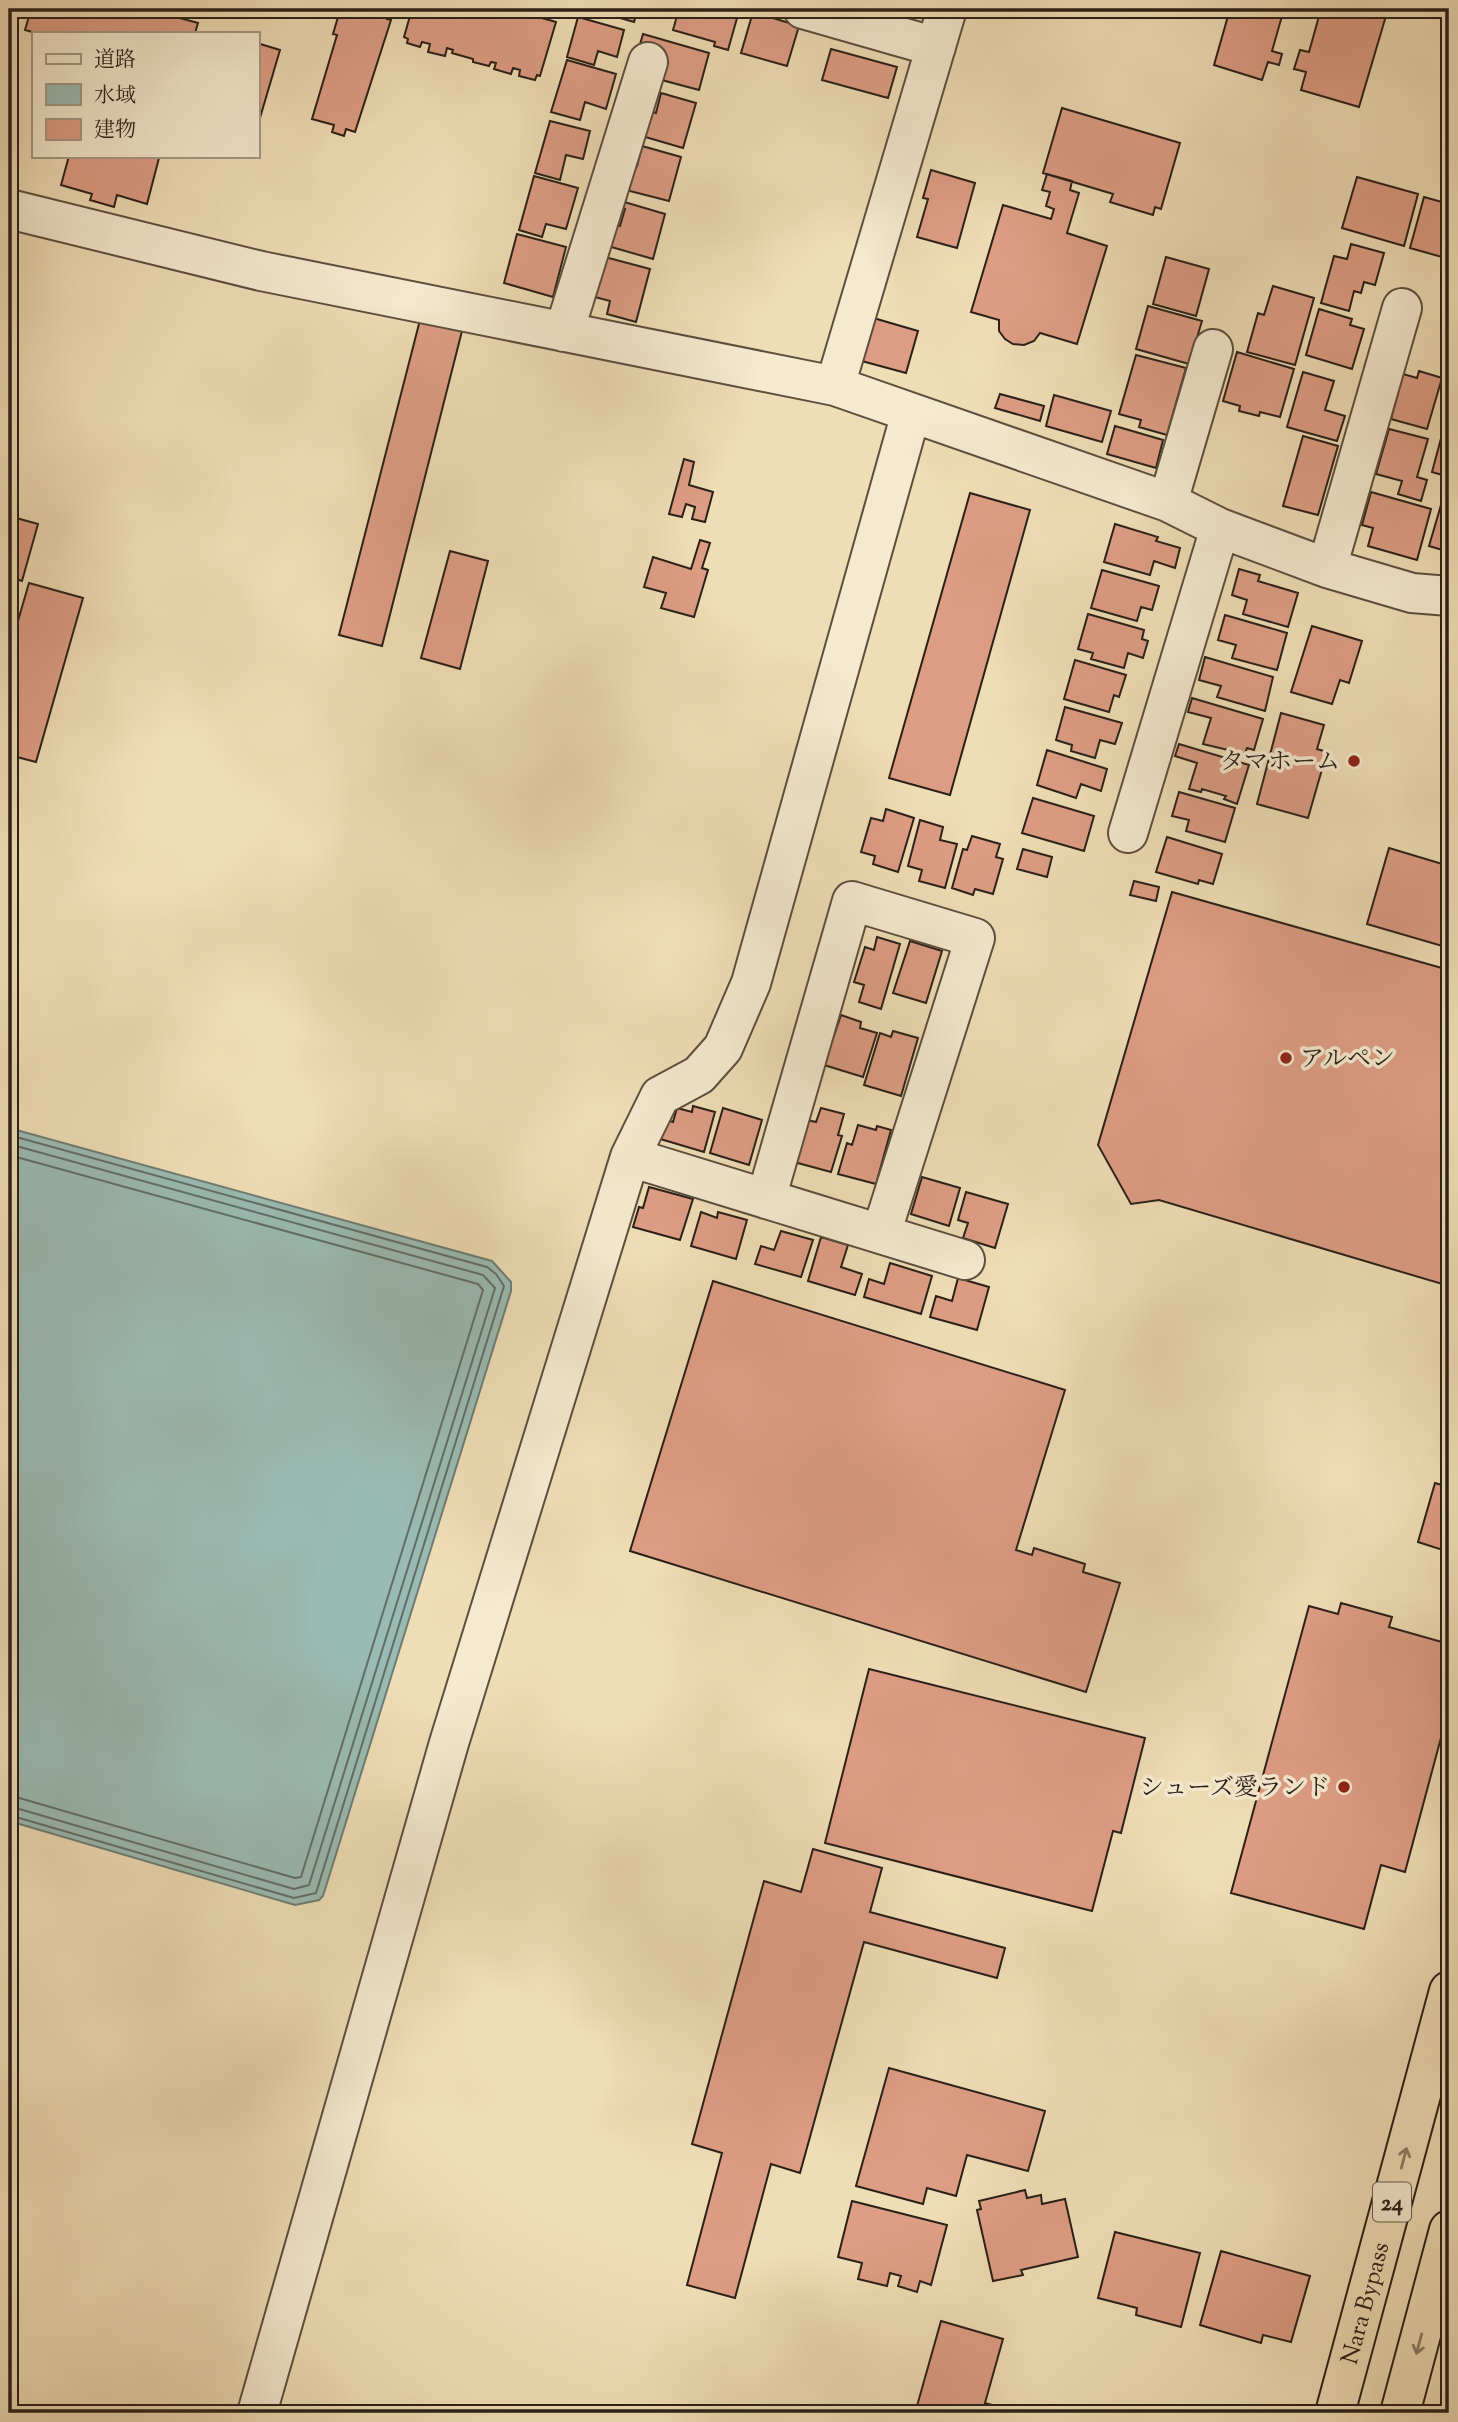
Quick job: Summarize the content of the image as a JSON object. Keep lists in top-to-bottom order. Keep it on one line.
{"streets":{"highway":["24","Nara Bypass"]},"places":["タマホーム","アルペン","シューズ愛ランド"],"legend":["道路","水域","建物"]}
